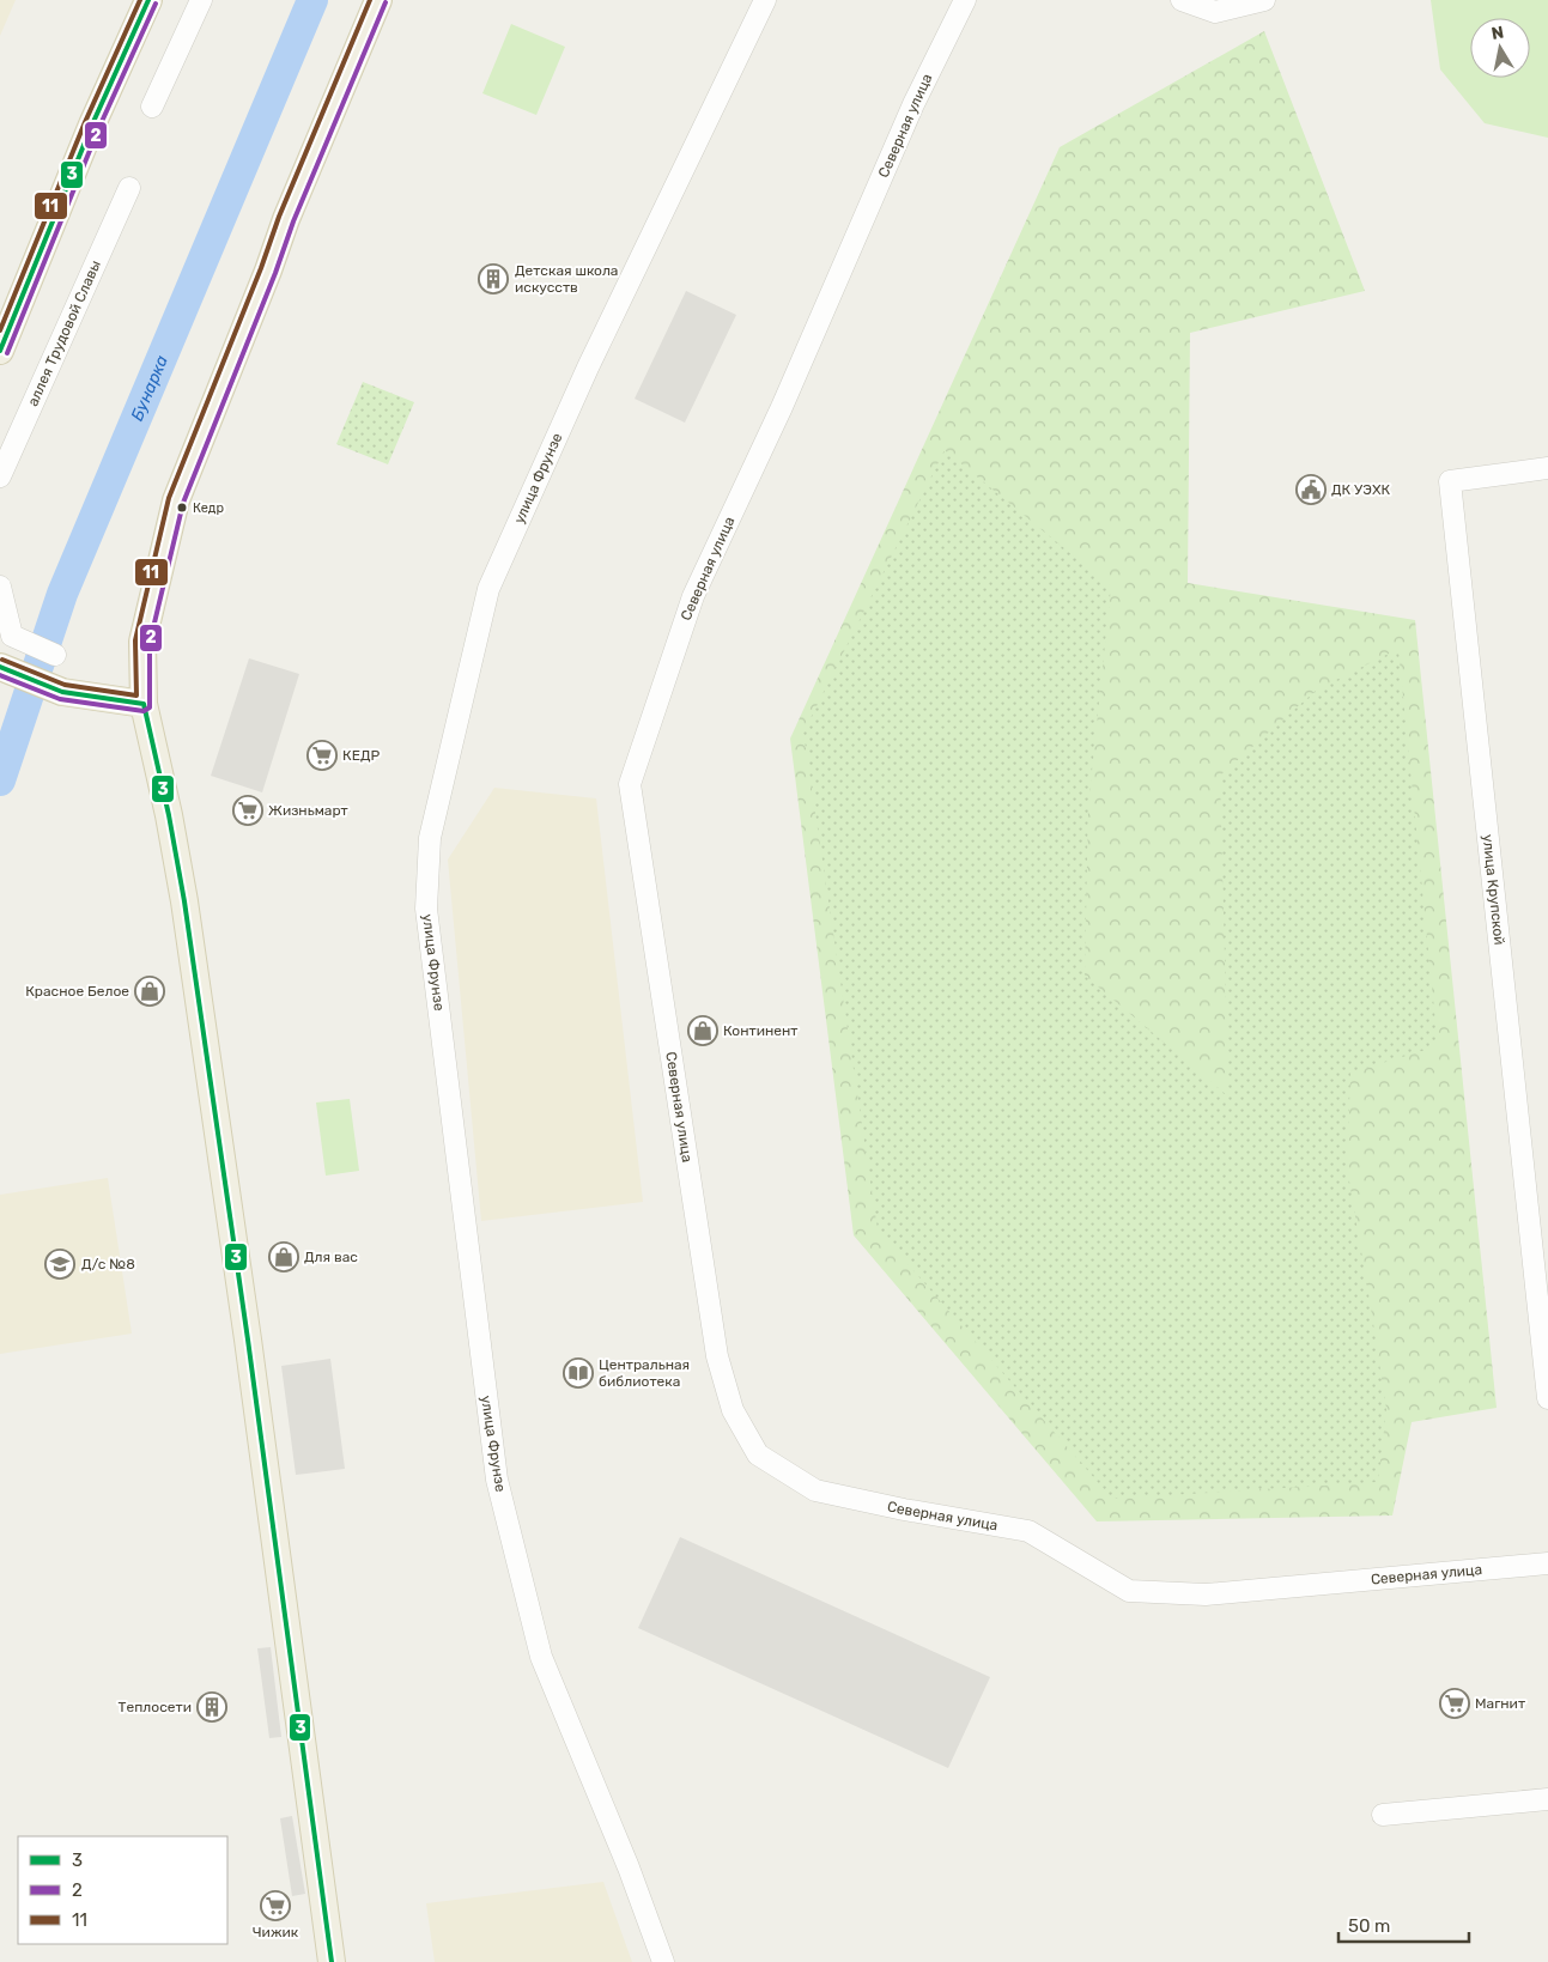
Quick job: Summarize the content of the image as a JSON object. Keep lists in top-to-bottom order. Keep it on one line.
{"streets":{"street":["Северная улица","аллея Трудовой Славы","улица Фрунзе","улица Крупской"]},"water":["Бунарка"],"places":{"building":["Детская школа искусств","Теплосети"],"public building":["ДК УЭХК"],"other":["Кедр"],"supermarket":["КЕДР","Жизньмарт","Магнит","Чижик"],"shop":["Красное Белое","Континент","Для вас"],"school or university":["Д/с №8"],"library":["Центральная библиотека"]},"lines":["transit line 3","transit line 11","transit line 2"],"legend":["3","2","11"],"scale_bar":"50 m","north":"top"}
